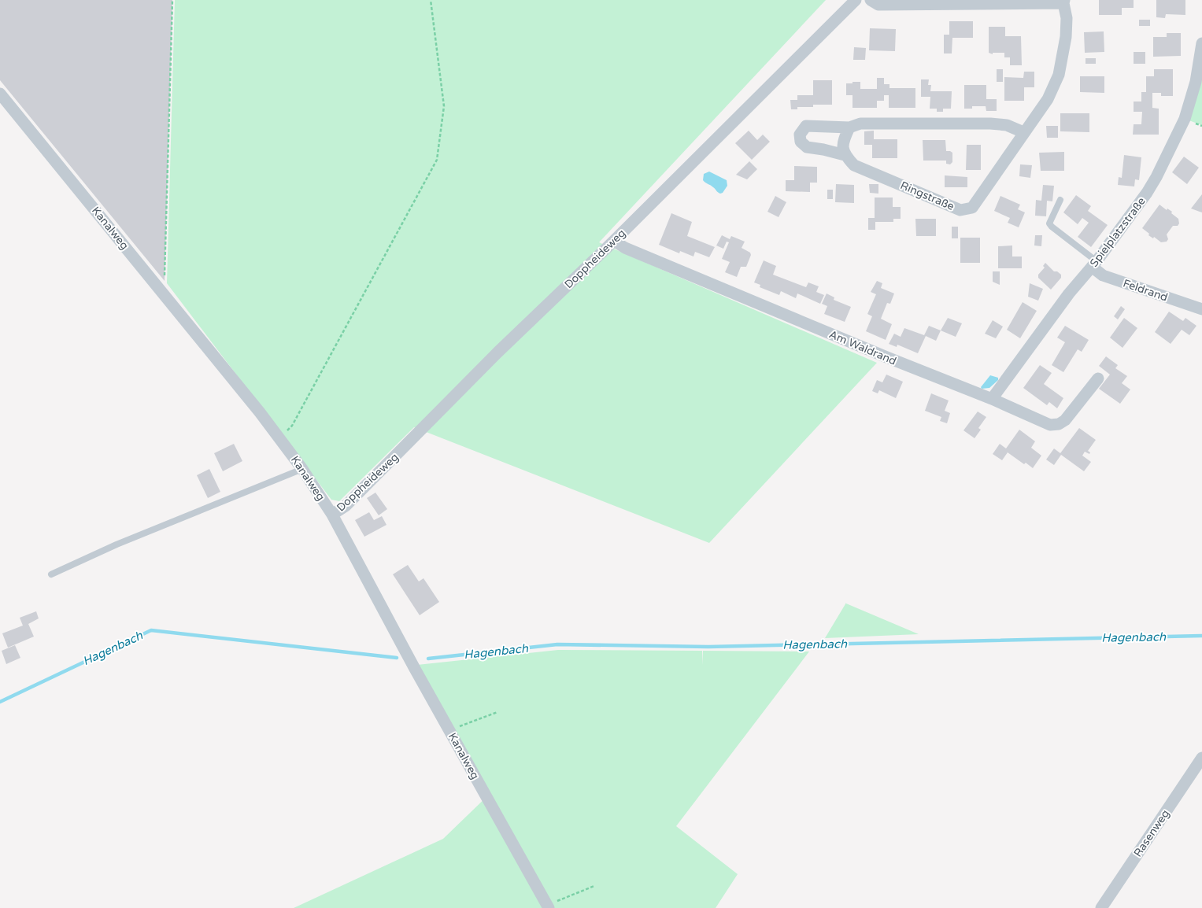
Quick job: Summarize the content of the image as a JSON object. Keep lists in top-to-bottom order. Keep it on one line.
{"streets":{"street":["Ringstraße","Kanalweg","Spielplatzstraße","Doppheideweg","Feldrand","Am Waldrand","Rasenweg"]},"crossings":[["Kanalweg","Doppheideweg"],["Spielplatzstraße","Feldrand"],["Spielplatzstraße","Am Waldrand"],["Doppheideweg","Am Waldrand"]],"water":["Hagenbach"]}
